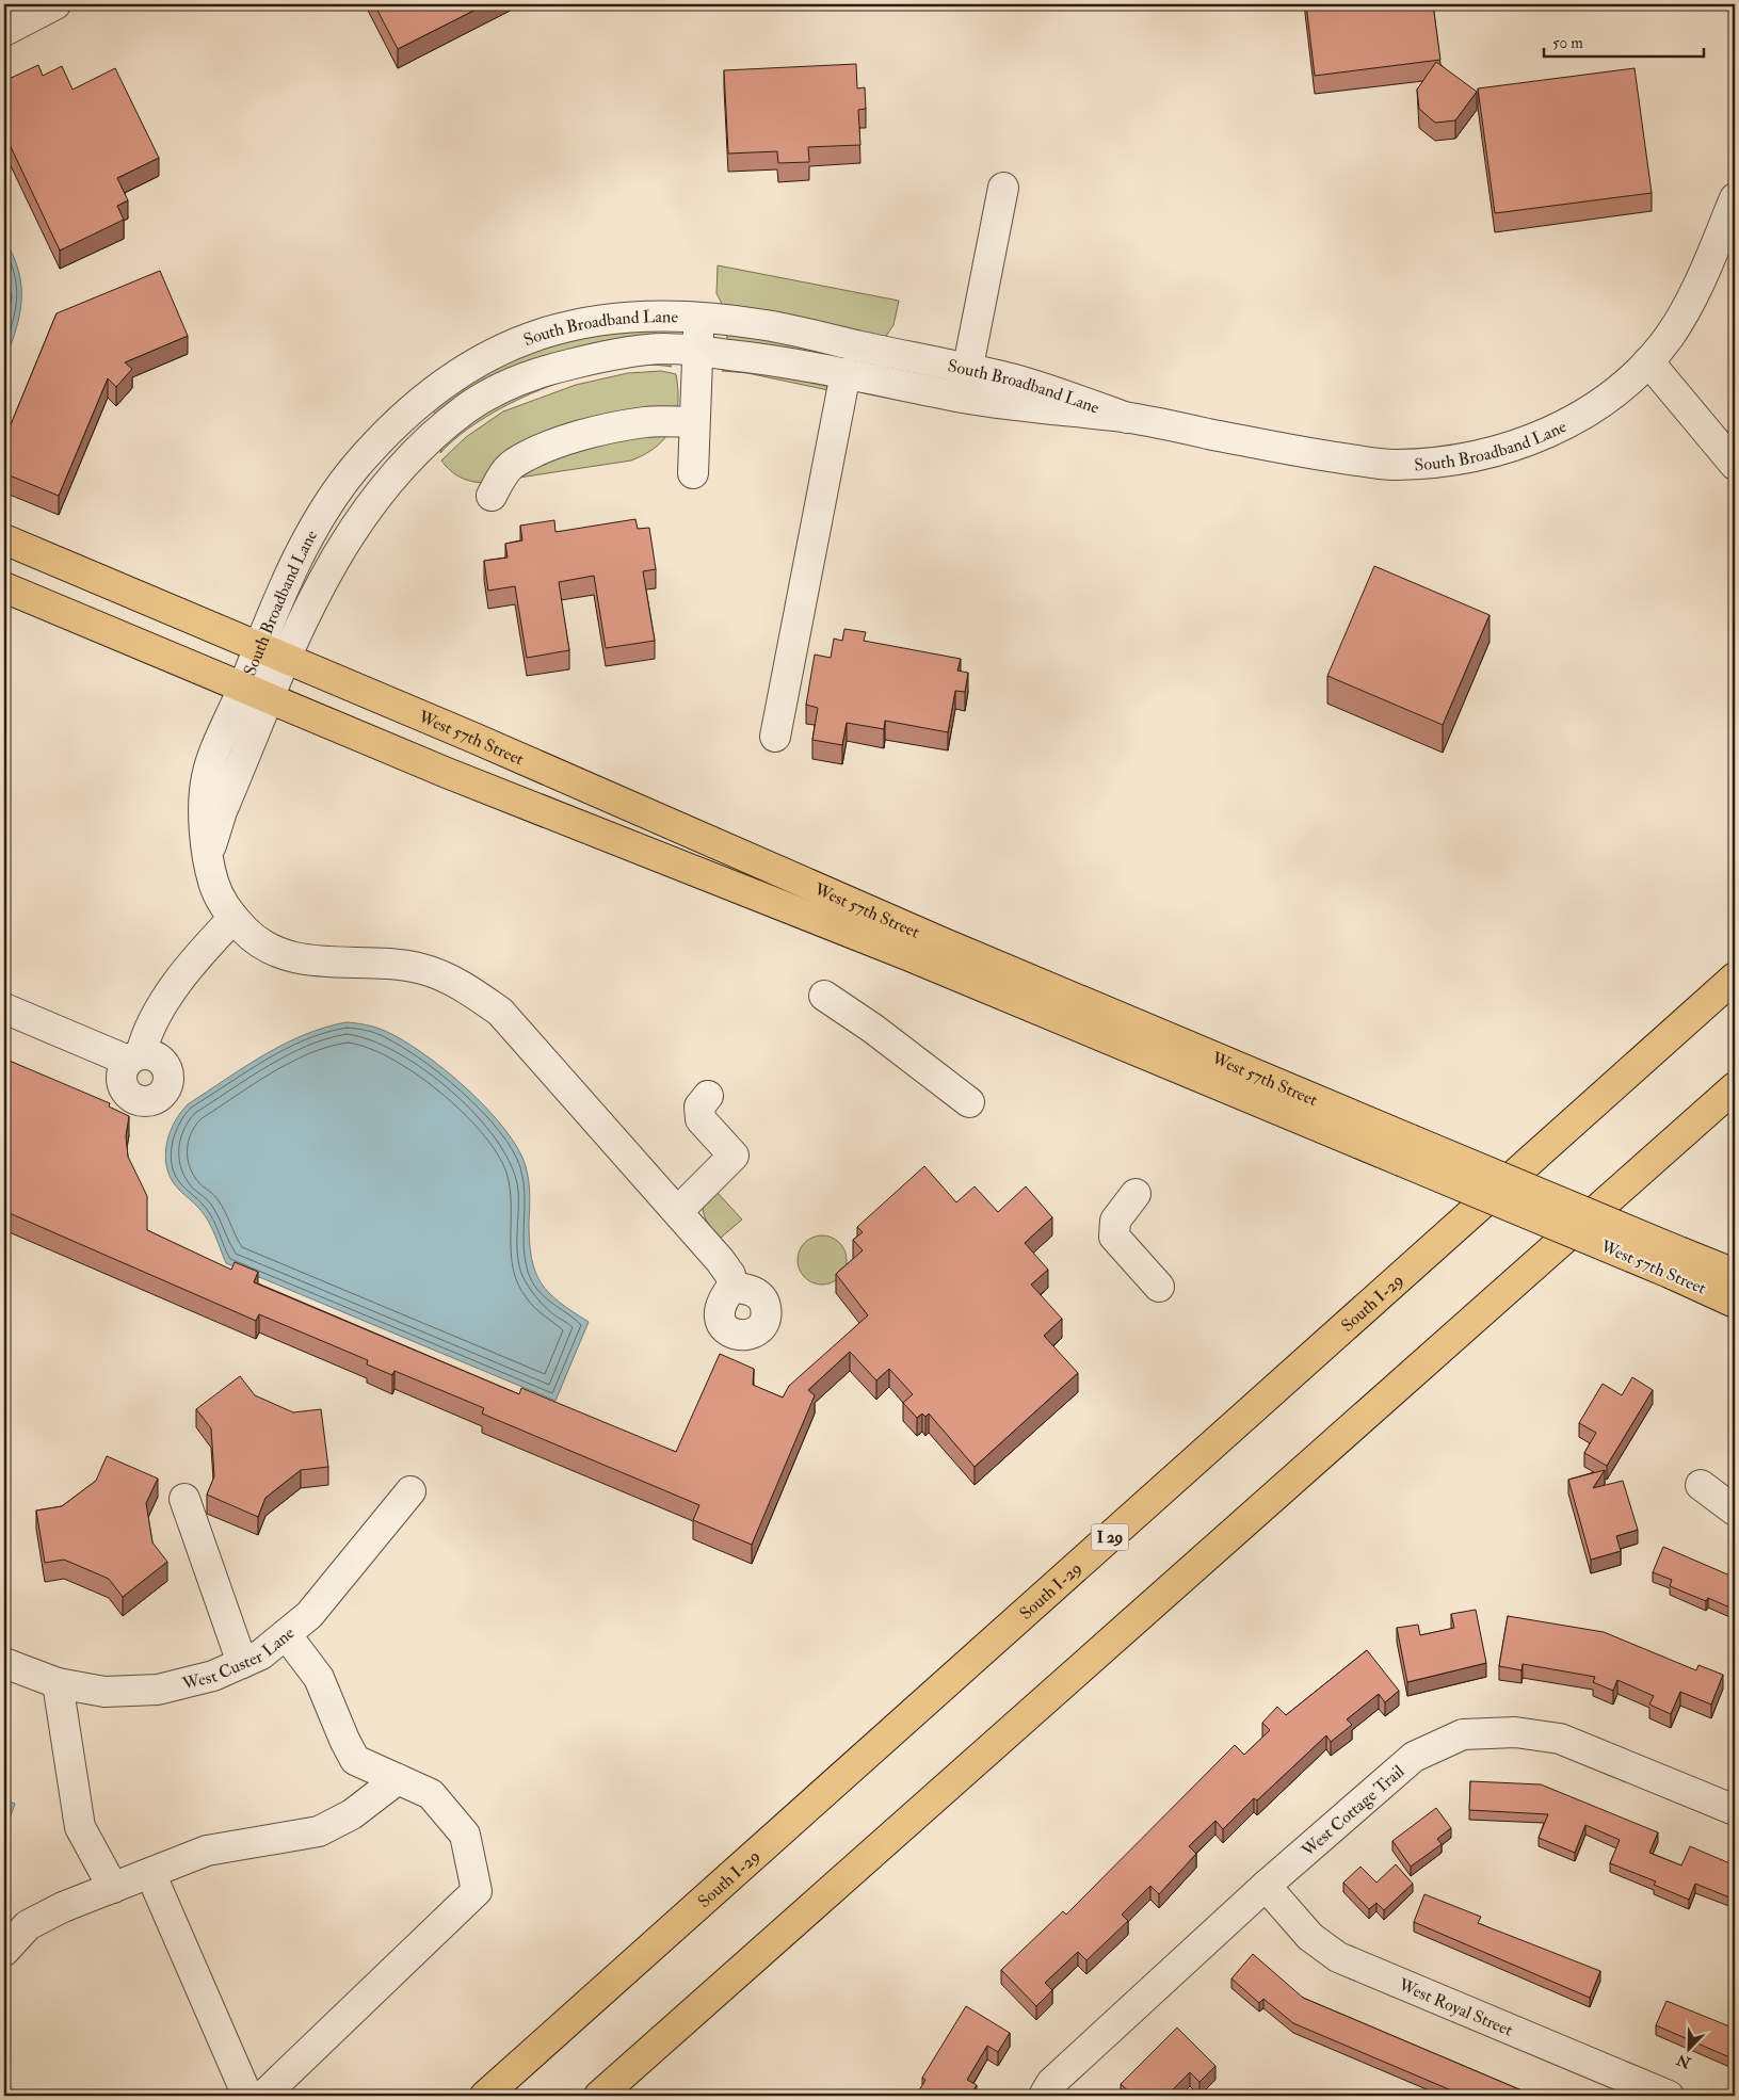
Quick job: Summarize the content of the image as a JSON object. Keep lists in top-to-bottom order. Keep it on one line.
{"streets":{"main road":["West 57th Street","South I-29","I 29"],"street":["South Broadband Lane","West Custer Lane","West Cottage Trail","West Royal Street"]},"crossings":[["South Broadband Lane","West 57th Street"],["West Cottage Trail","West Royal Street"]],"scale_bar":"50 m","north":"bottom left"}
